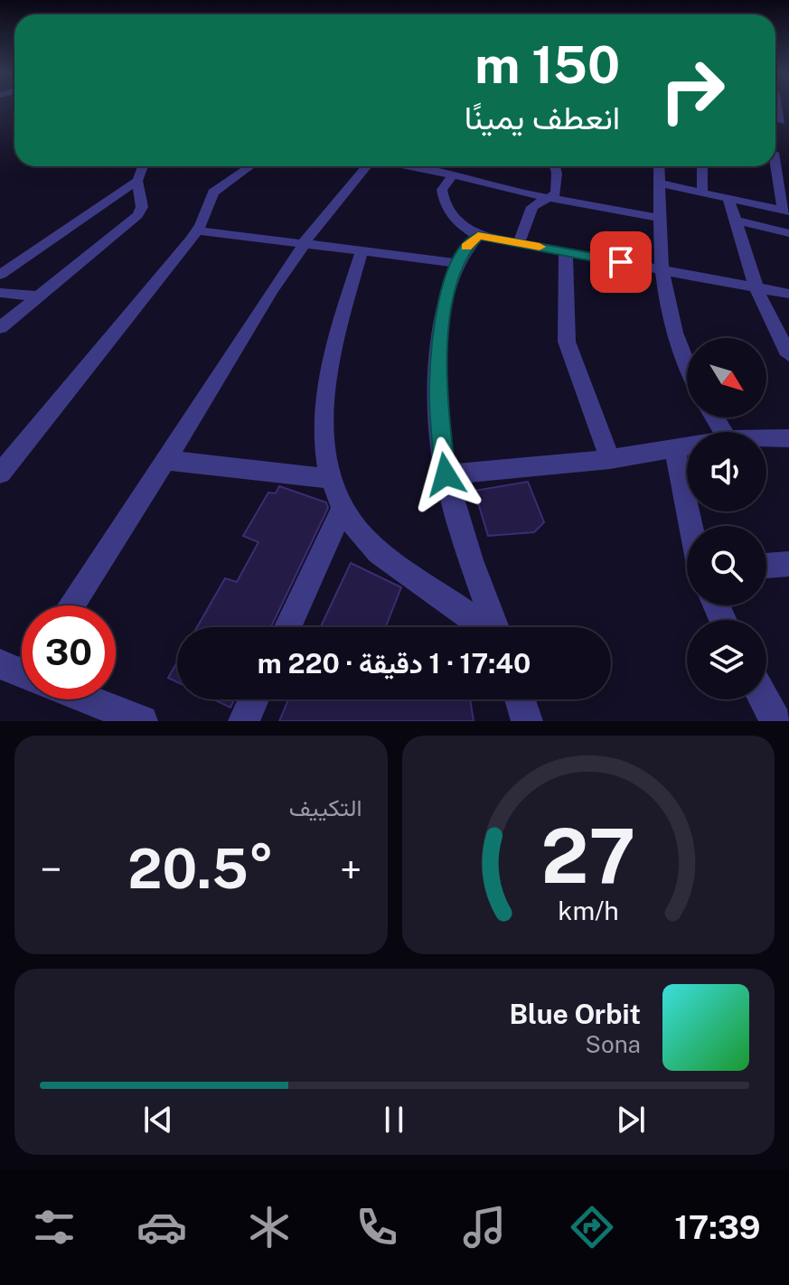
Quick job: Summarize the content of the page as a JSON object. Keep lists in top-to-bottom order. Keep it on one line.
{"north":"bottom right","page":{"turn":["150 m","انعطف يمينًا"],"limit":"30","trip":"17:40 · 1 دقيقة · 220 m","tile":"التكييف","heat":["−","20.5°","+"],"song":["Blue Orbit","Sona"],"tabs":"17:39","gauge":["27","km/h"]}}
